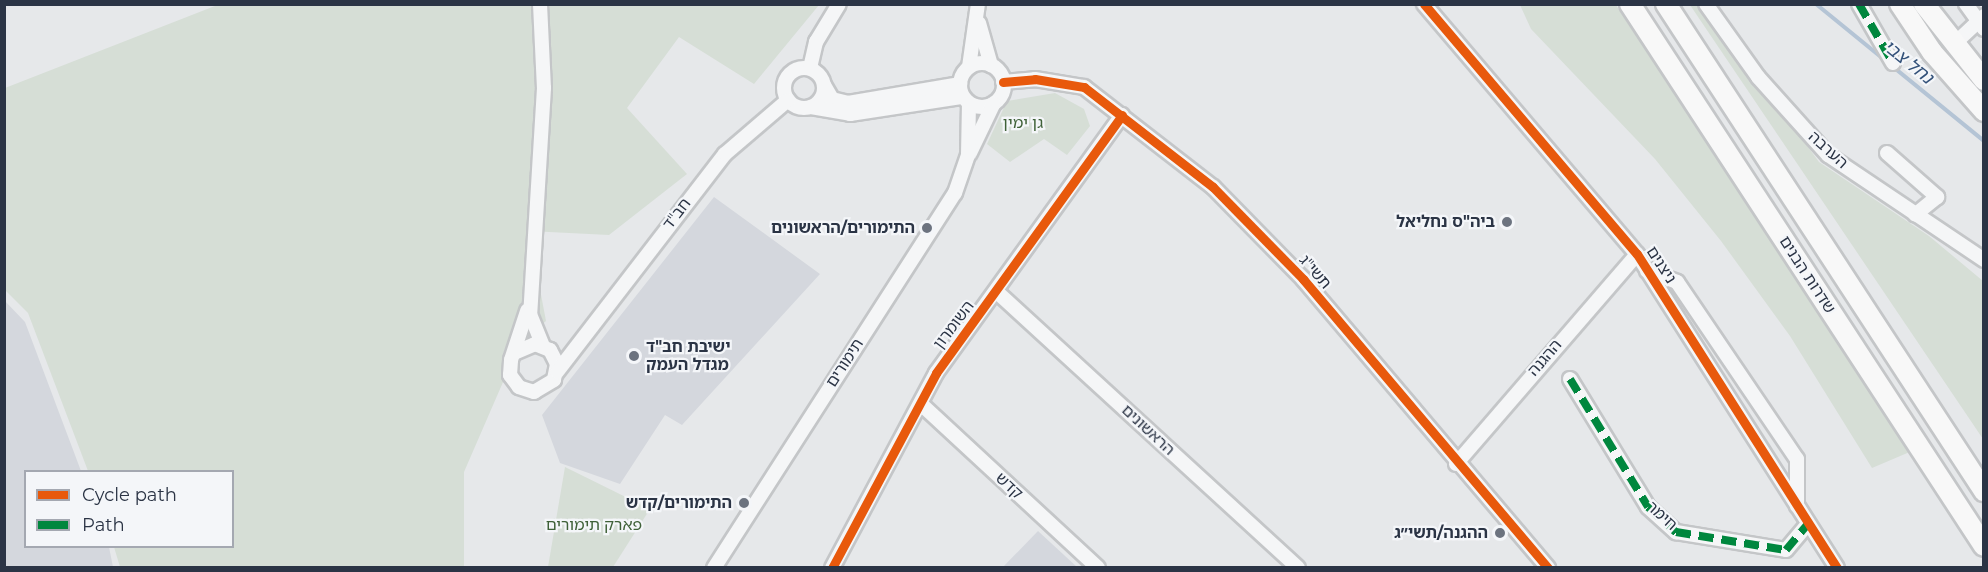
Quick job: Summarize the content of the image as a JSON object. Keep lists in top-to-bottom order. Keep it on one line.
{"streets":{"main road":["שדרות הבנים"],"street":["הערבה","חב\"ד","ניצנים","תשי\"ג","השומרון","ההגנה","תימורים","הראשונים","קדש","חימר"]},"crossings":[["ניצנים","ההגנה"],["ניצנים","חימר"],["תשי\"ג","השומרון"],["תשי\"ג","ההגנה"],["תשי\"ג","תימורים"],["השומרון","הראשונים"],["השומרון","קדש"]],"water":["נחל צבי"],"parks":["גן ימין","פארק תימורים"],"places":["ביה\"ס נחליאל","התימורים/הראשונים","ישיבת חב\"ד מגדל העמק","התימורים/קדש","ההגנה/תשי״ג"],"legend":["Cycle path","Path"]}
